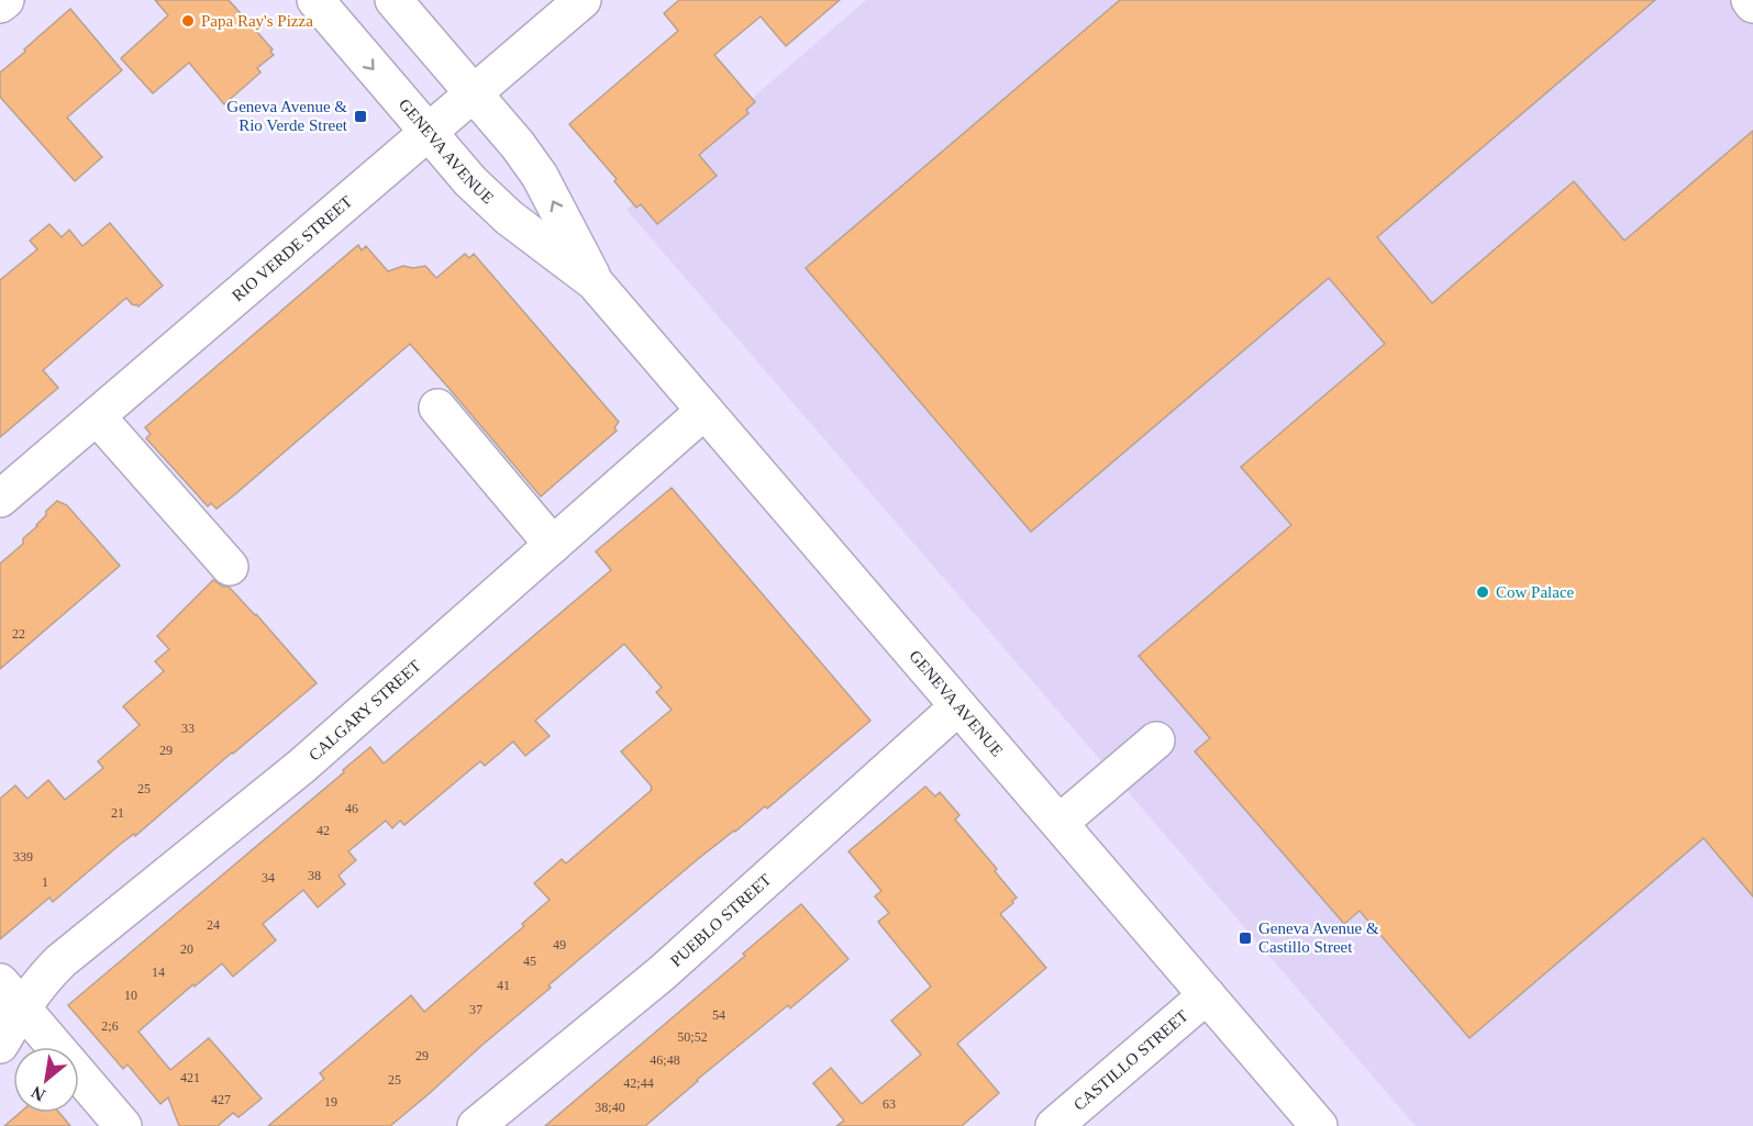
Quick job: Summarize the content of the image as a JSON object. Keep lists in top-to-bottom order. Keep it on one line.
{"streets":{"street":["GENEVA AVENUE","RIO VERDE STREET","CALGARY STREET","PUEBLO STREET","CASTILLO STREET"]},"crossings":[["GENEVA AVENUE","RIO VERDE STREET"],["GENEVA AVENUE","CALGARY STREET"],["GENEVA AVENUE","PUEBLO STREET"],["GENEVA AVENUE","CASTILLO STREET"]],"places":{"other":["Papa Ray's Pizza","Cow Palace"],"transit":["Geneva Avenue & Rio Verde Street","Geneva Avenue & Castillo Street"]},"house_numbers":["22","33","29","25","46","21","42","339","38","34","1","24","49","20","45","14","41","10","37","54","2;6","50;52","29","46;48","421","25","42;44","427","19","63","38;40"],"north":"bottom left"}
